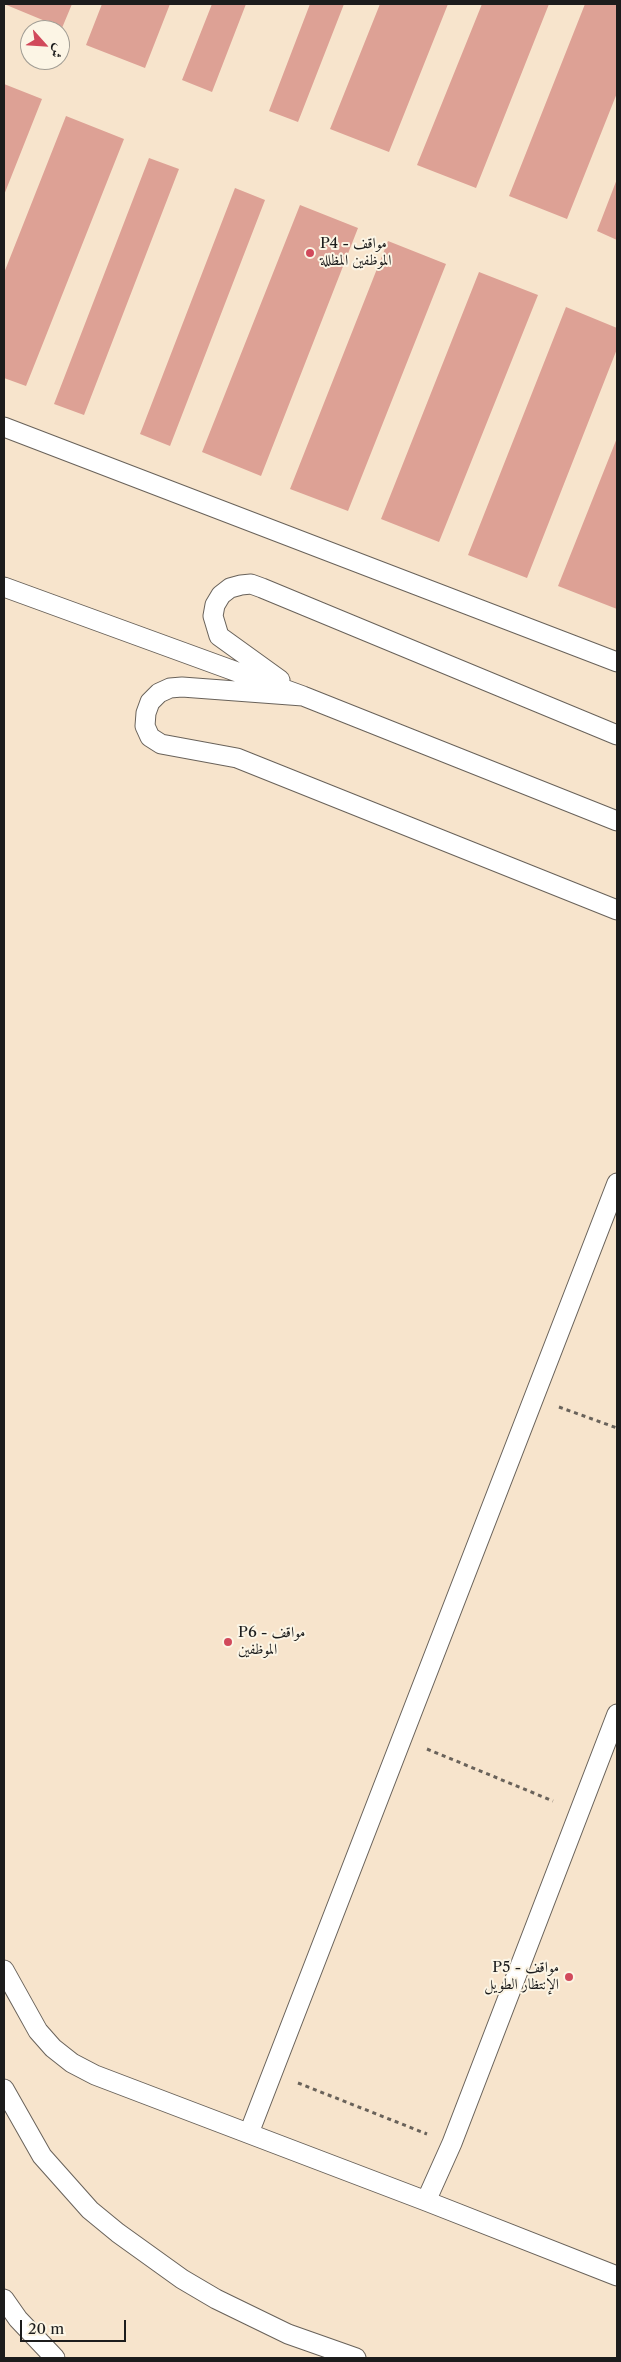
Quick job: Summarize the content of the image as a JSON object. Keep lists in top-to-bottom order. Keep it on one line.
{"places":["P4 - مواقف الموظفين المظللة","P6 - مواقف الموظفين","P5 - مواقف الإنتظار الطويل"],"scale_bar":"20 m","north":"bottom right"}
